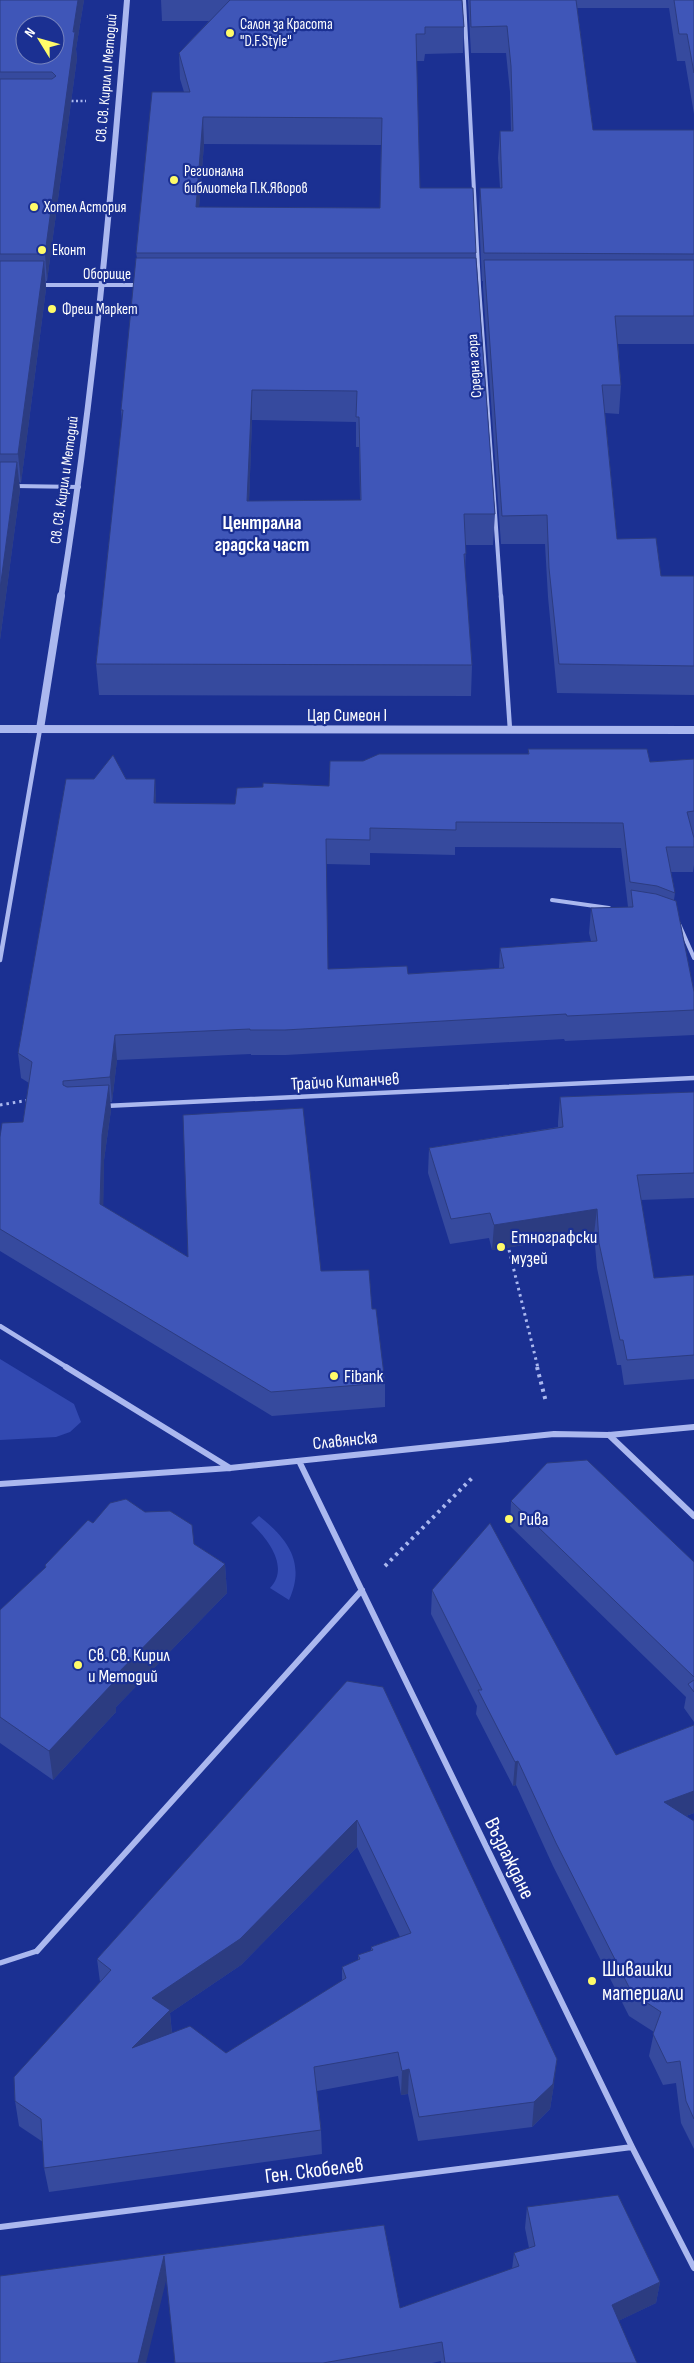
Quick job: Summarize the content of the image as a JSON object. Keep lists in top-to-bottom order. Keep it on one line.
{"streets":{"street":["Св. Св. Кирил и Методий","Оборище","Средна гора","Цар Симеон I","Трайчо Китанчев","Славянска","Възраждане","Ген. Скобелев"]},"crossings":[["Св. Св. Кирил и Методий","Оборище"],["Св. Св. Кирил и Методий","Цар Симеон I"],["Средна гора","Цар Симеон I"],["Славянска","Възраждане"],["Възраждане","Ген. Скобелев"]],"districts":["Централна градска част"],"places":["Салон за Красота \"D.F.Style\"","Регионална библиотека П.К.Яворов","Хотел Астория","Еконт","Фреш Маркет","Етнографски музей","Fibank","Рива","Св. Св. Кирил и Методий","Шивашки материали"],"north":"top left"}
